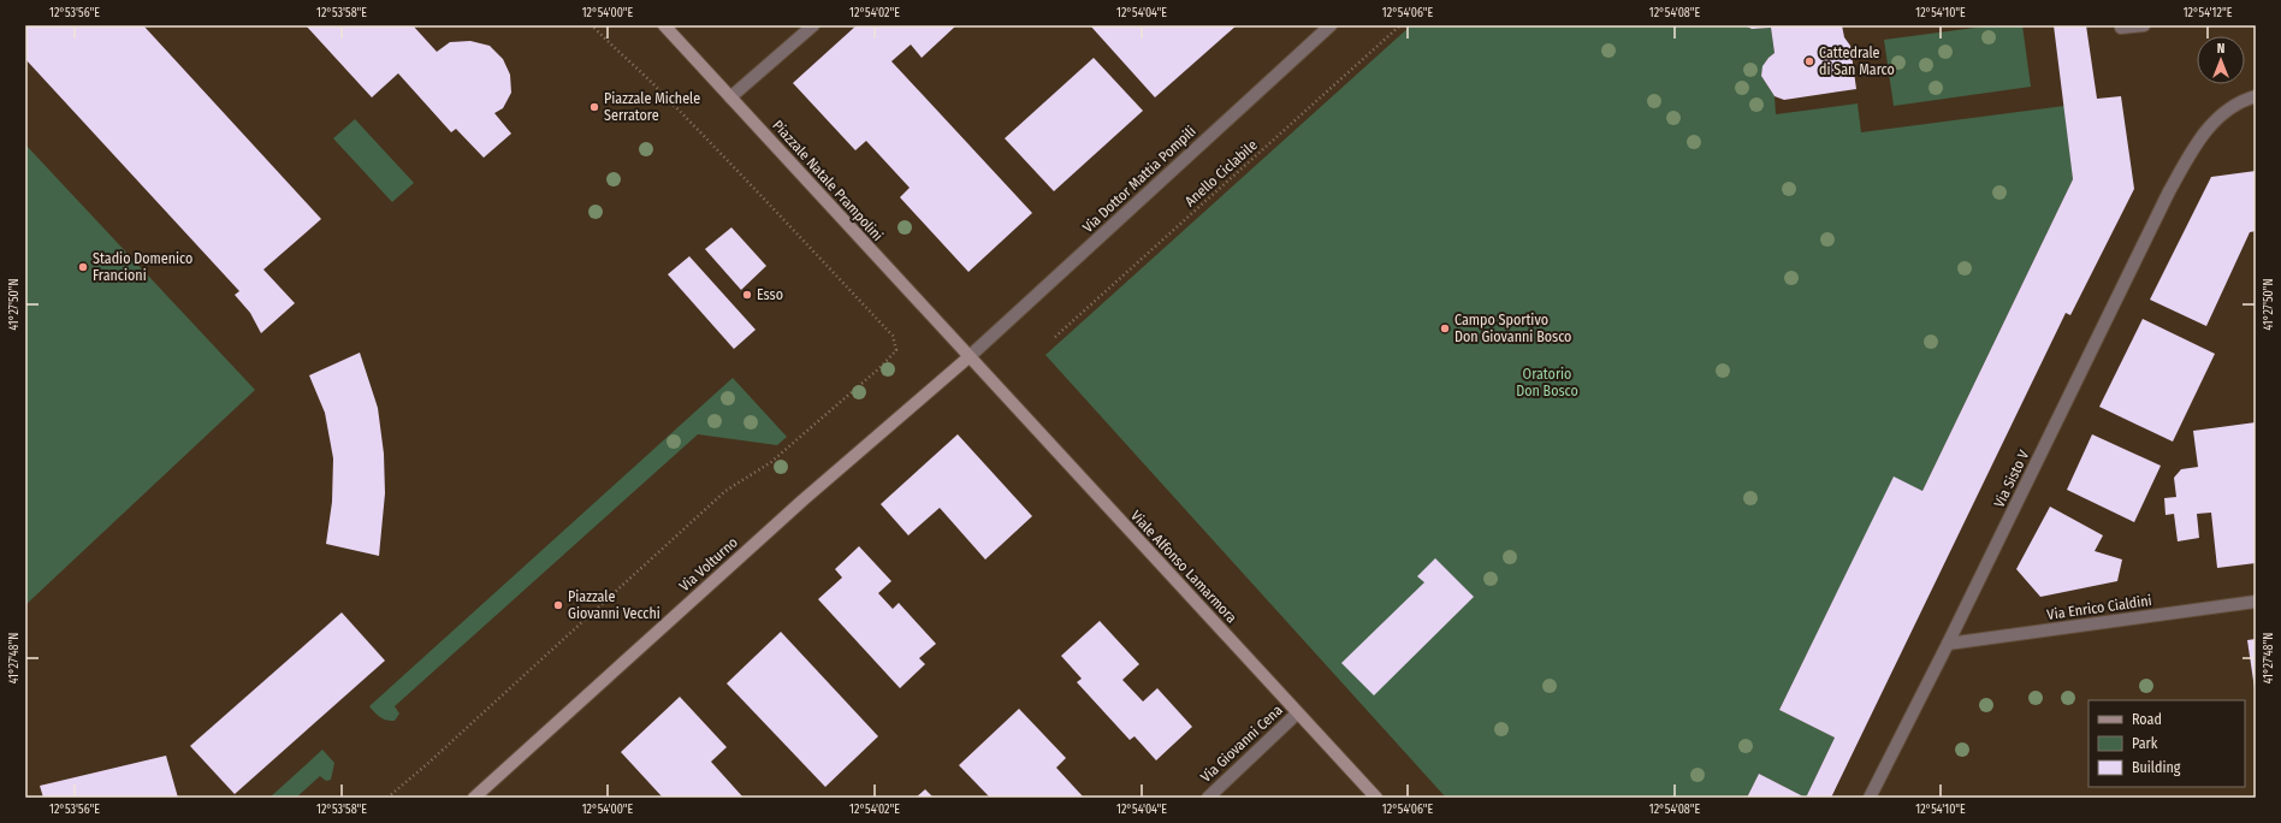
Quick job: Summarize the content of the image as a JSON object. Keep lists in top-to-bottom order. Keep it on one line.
{"streets":{"main road":["Piazzale Natale Prampolini","Via Volturno","Viale Alfonso Lamarmora"],"street":["Via Dottor Mattia Pompili","Via Sisto V","Via Enrico Cialdini","Via Giovanni Cena"],"path":["Anello Ciclabile"]},"crossings":[["Via Dottor Mattia Pompili","Piazzale Natale Prampolini"],["Via Dottor Mattia Pompili","Via Volturno"],["Via Dottor Mattia Pompili","Viale Alfonso Lamarmora"],["Piazzale Natale Prampolini","Via Volturno"],["Piazzale Natale Prampolini","Viale Alfonso Lamarmora"],["Via Sisto V","Via Enrico Cialdini"],["Via Volturno","Viale Alfonso Lamarmora"],["Viale Alfonso Lamarmora","Via Giovanni Cena"]],"parks":["Oratorio Don Bosco"],"places":["Cattedrale di San Marco","Piazzale Michele Serratore","Stadio Domenico Francioni","Esso","Campo Sportivo Don Giovanni Bosco","Piazzale Giovanni Vecchi"],"legend":["Road","Park","Building"],"north":"top","coordinates":["12°53'56\"E","12°53'58\"E","12°54'00\"E","12°54'02\"E","12°54'04\"E","12°54'06\"E","12°54'08\"E","12°54'10\"E","12°54'12\"E","41°27'50\"N","41°27'48\"N"]}
